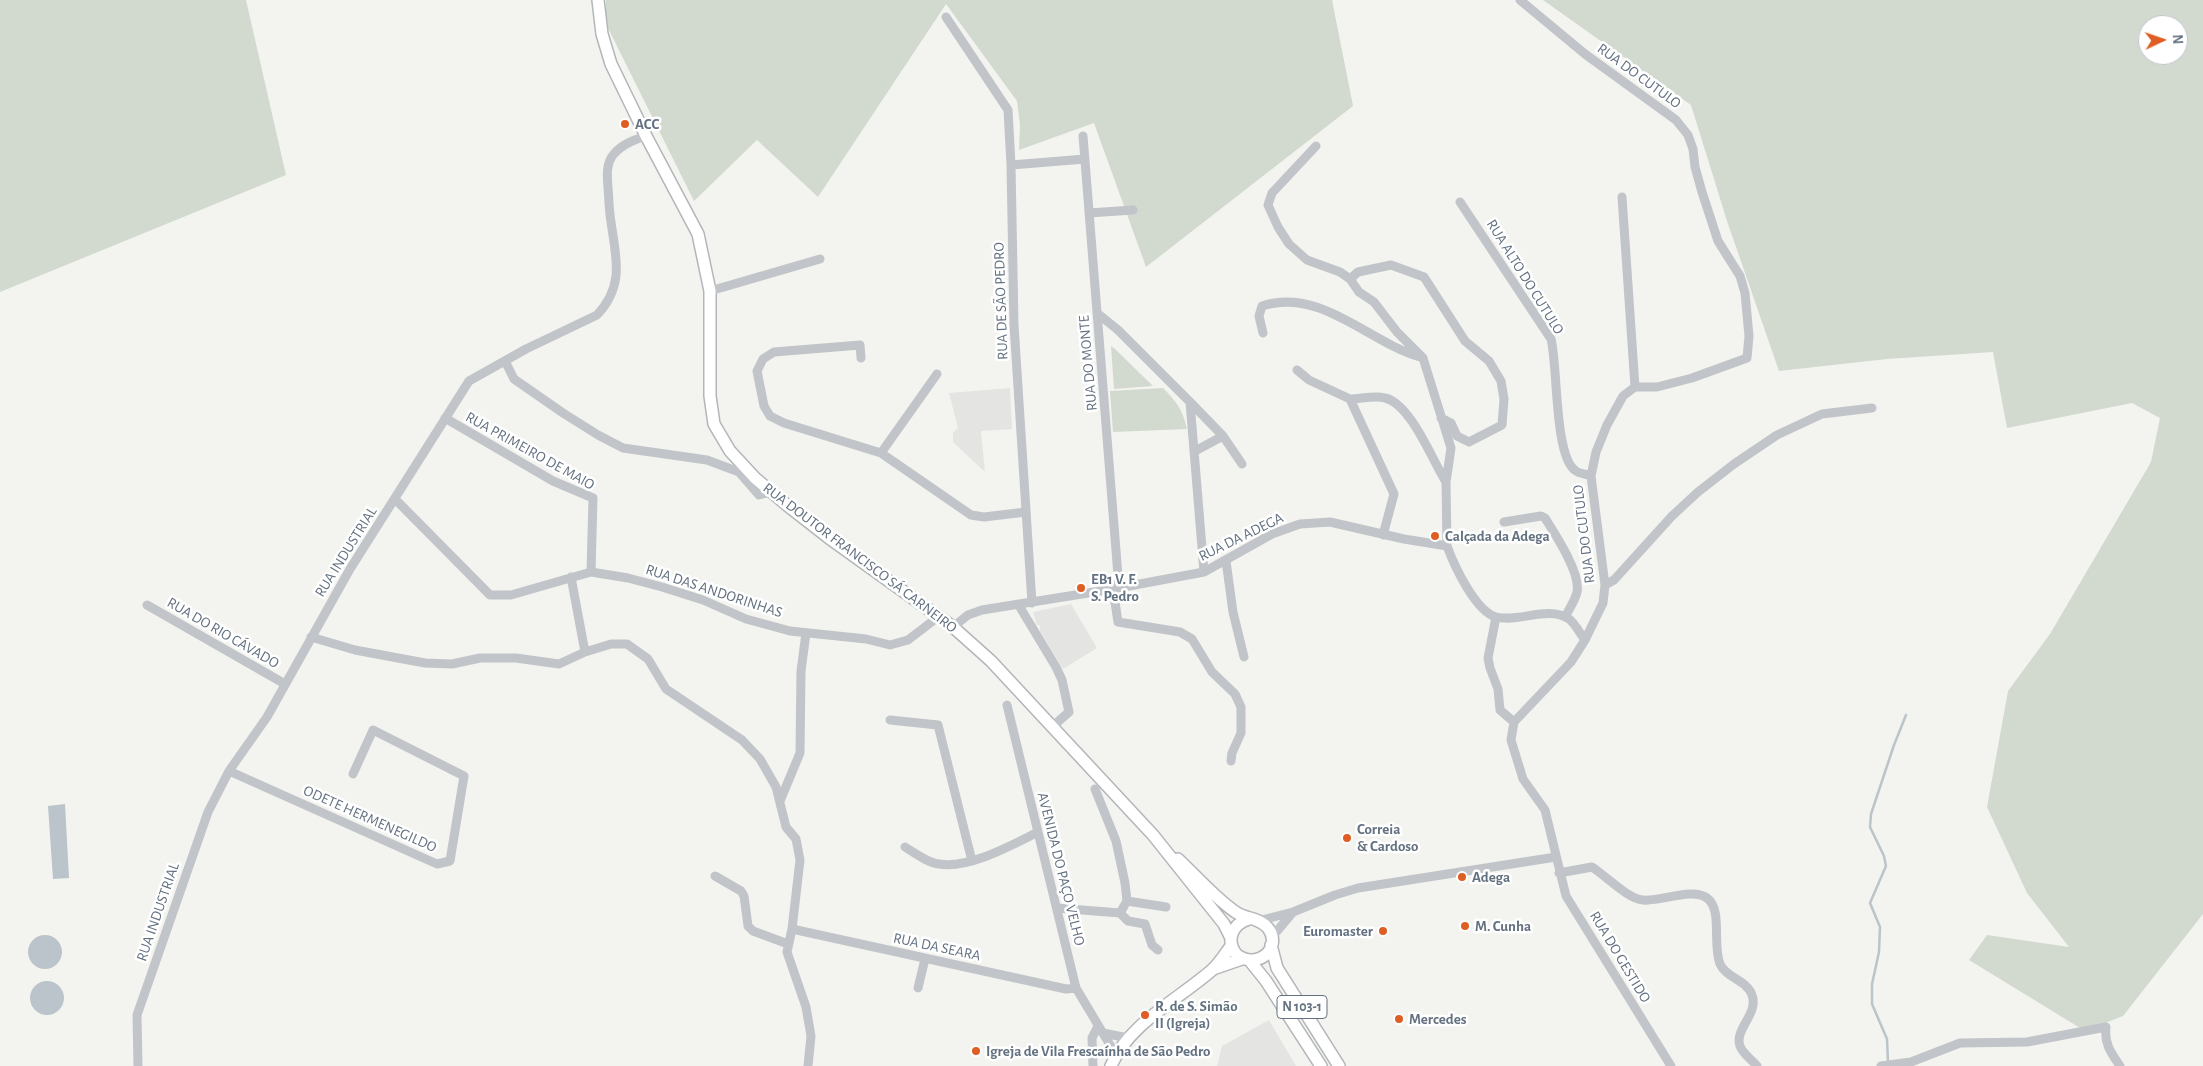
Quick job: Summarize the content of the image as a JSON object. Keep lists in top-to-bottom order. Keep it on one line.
{"streets":{"main road":["RUA DOUTOR FRANCISCO SÁ CARNEIRO","N 103-1"],"street":["RUA DO CUTULO","RUA ALTO DO CUTULO","RUA DE SÃO PEDRO","RUA DO MONTE","RUA PRIMEIRO DE MAIO","RUA DA ADEGA","RUA INDUSTRIAL","RUA DAS ANDORINHAS","RUA DO RIO CÁVADO","ODETE HERMENEGILDO","AVENIDA DO PAÇO VELHO","RUA DA SEARA","RUA DO GESTIDO"]},"crossings":[["RUA DO CUTULO","RUA ALTO DO CUTULO"],["RUA DE SÃO PEDRO","RUA DA ADEGA"],["RUA DO MONTE","RUA DA ADEGA"],["RUA PRIMEIRO DE MAIO","RUA INDUSTRIAL"],["RUA PRIMEIRO DE MAIO","RUA DAS ANDORINHAS"],["RUA DA ADEGA","RUA DOUTOR FRANCISCO SÁ CARNEIRO"],["RUA INDUSTRIAL","RUA DOUTOR FRANCISCO SÁ CARNEIRO"],["RUA INDUSTRIAL","RUA DAS ANDORINHAS"],["RUA INDUSTRIAL","RUA DO RIO CÁVADO"],["RUA INDUSTRIAL","ODETE HERMENEGILDO"],["RUA DOUTOR FRANCISCO SÁ CARNEIRO","RUA DAS ANDORINHAS"],["RUA DOUTOR FRANCISCO SÁ CARNEIRO","N 103-1"],["AVENIDA DO PAÇO VELHO","RUA DA SEARA"]],"places":["ACC","Calçada da Adega","EB1 V. F. S. Pedro","Correia & Cardoso","Adega","M. Cunha","Euromaster","R. de S. Simão II (Igreja)","Mercedes","Igreja de Vila Frescaínha de São Pedro"],"north":"right"}
